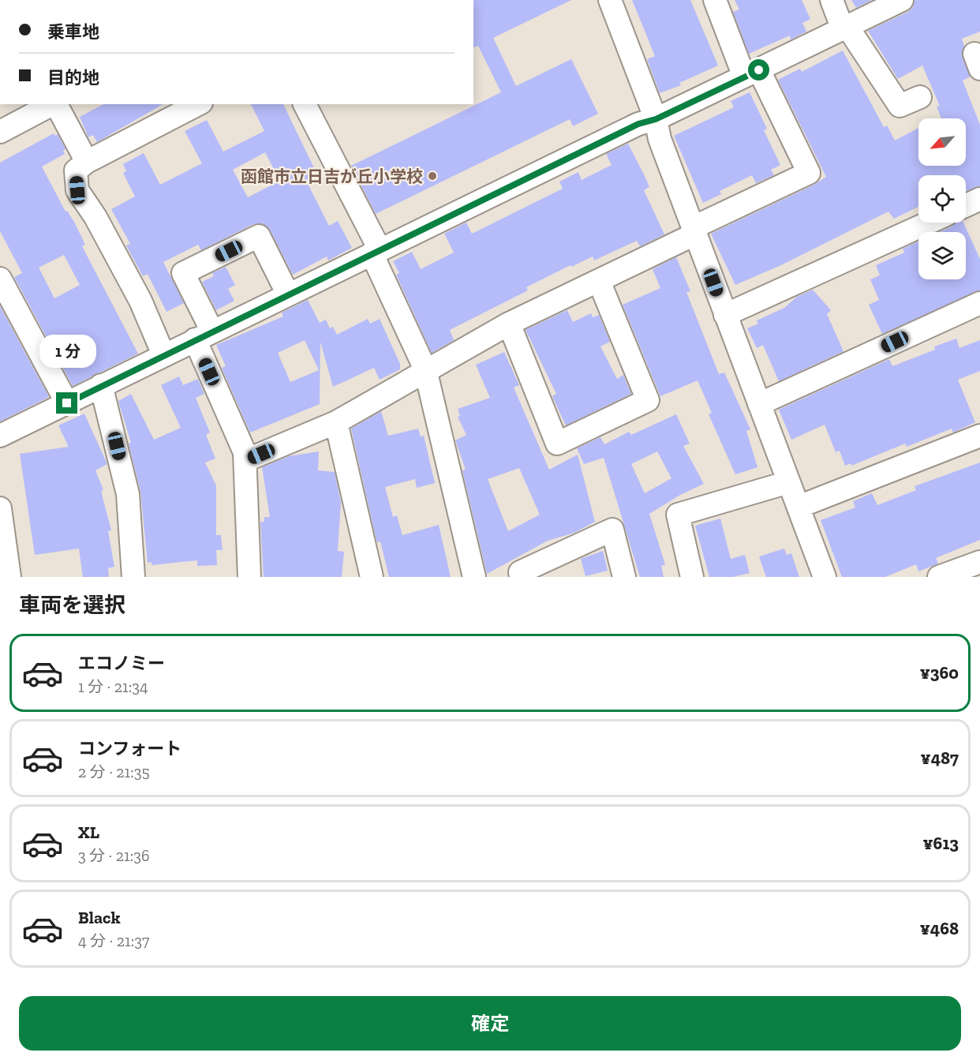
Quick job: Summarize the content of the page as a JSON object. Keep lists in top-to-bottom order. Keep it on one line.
{"places":["函館市立日吉が丘小学校"],"north":"bottom left","page":{"banner":["乗車地","目的地"],"bubble":"1 分","heading":"車両を選択","list":[{"name":"エコノミー","note":"1 分 · 21:34","value":"¥360"},{"name":"コンフォート","note":"2 分 · 21:35","value":"¥487"},{"name":"XL","note":"3 分 · 21:36","value":"¥613"},{"name":"Black","note":"4 分 · 21:37","value":"¥468"}],"buttons":"確定"}}
